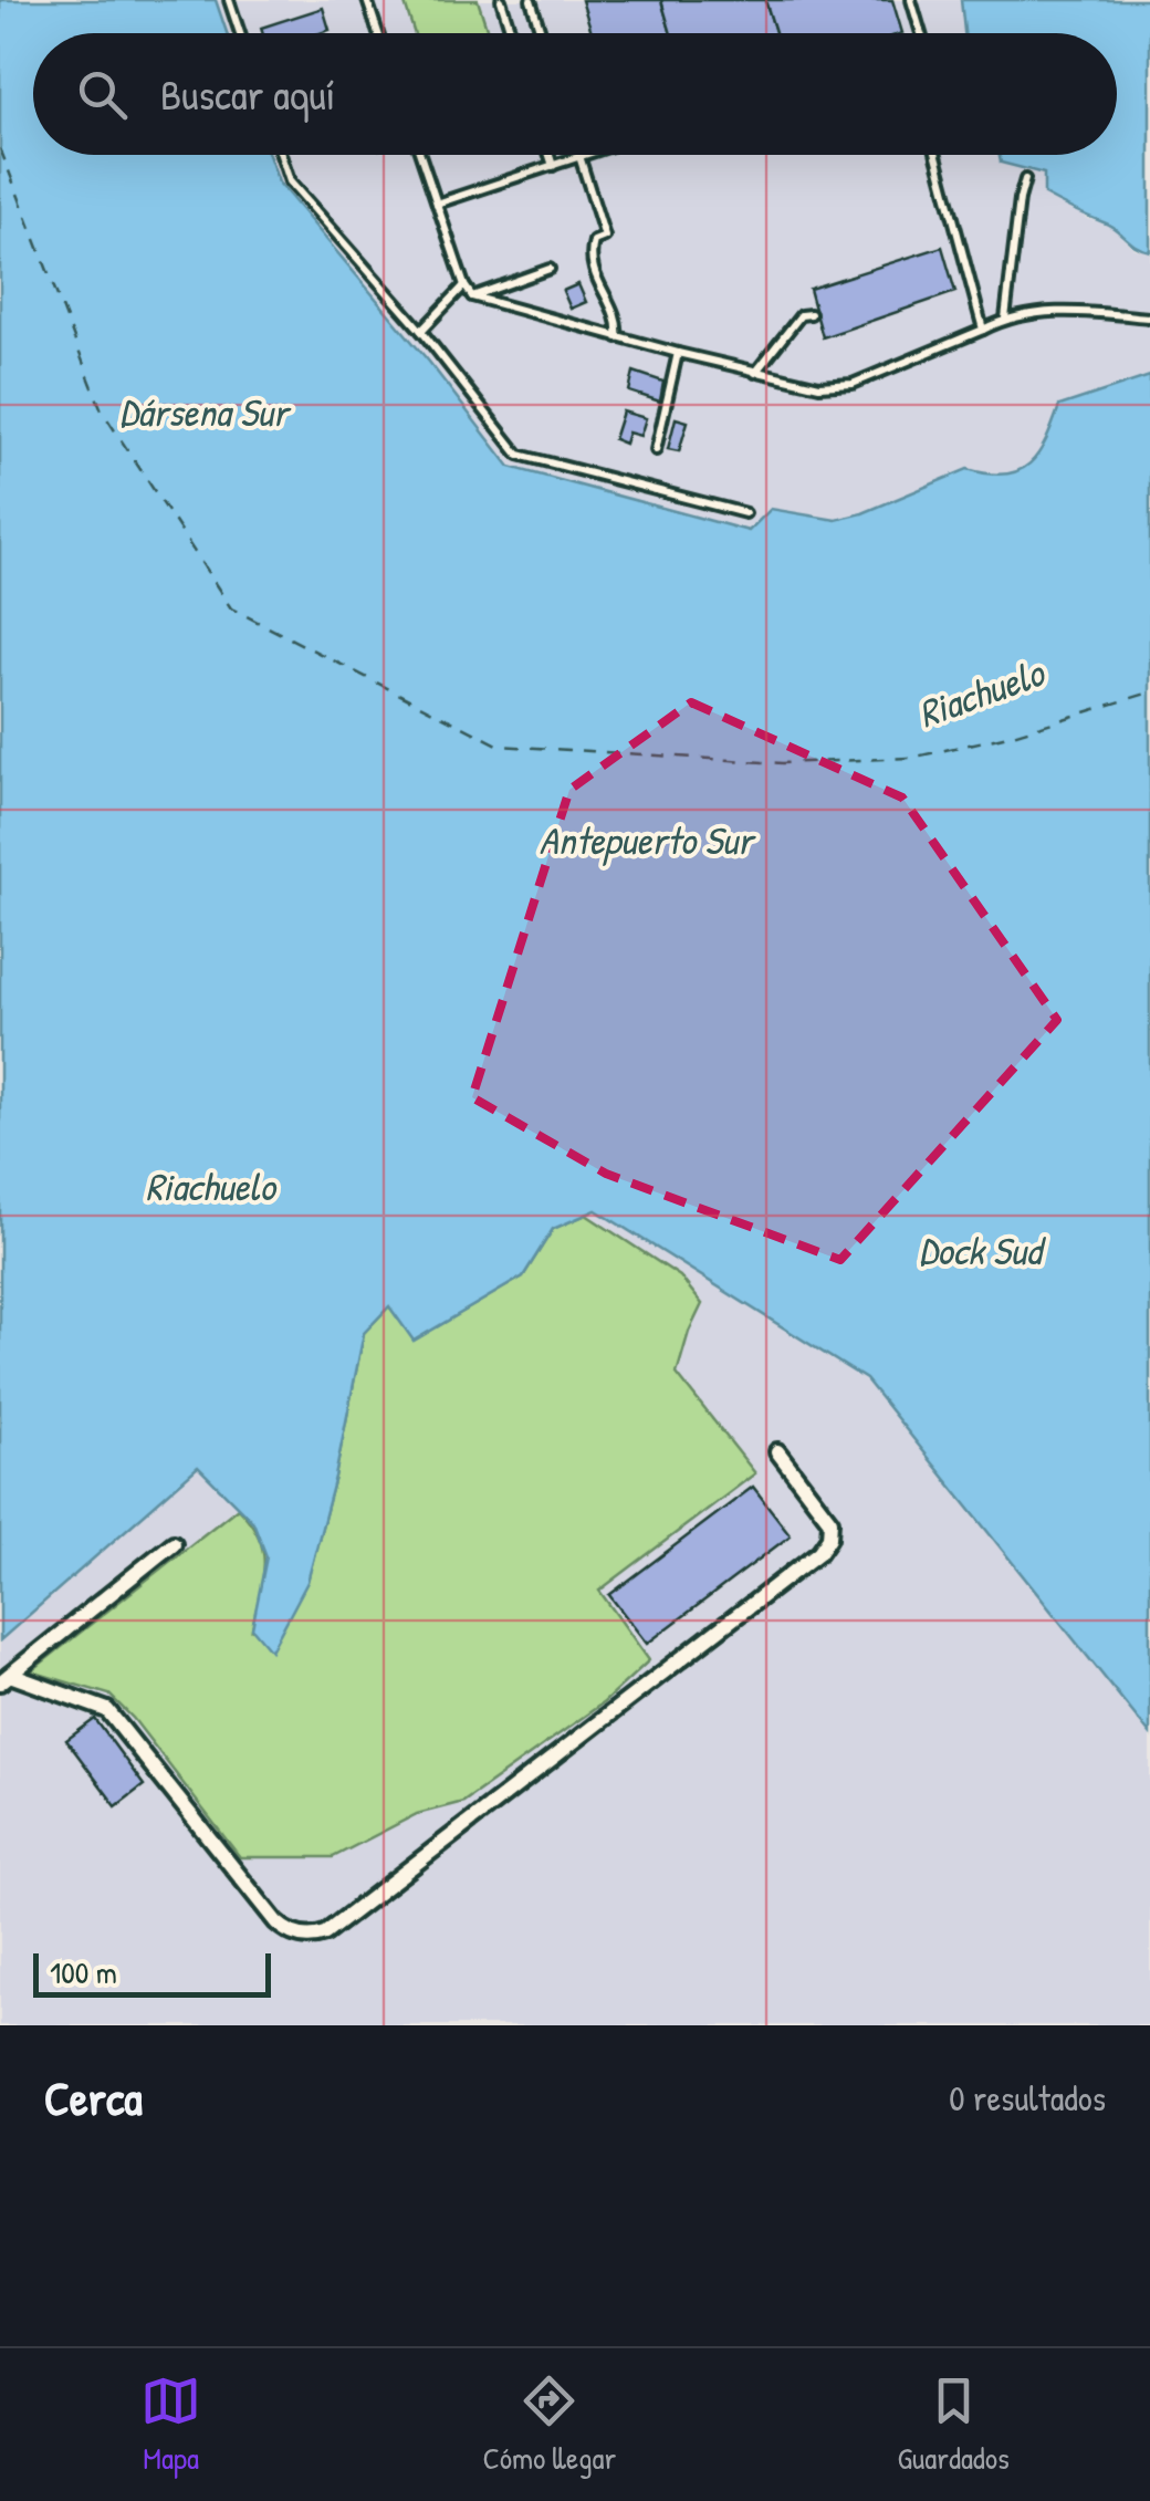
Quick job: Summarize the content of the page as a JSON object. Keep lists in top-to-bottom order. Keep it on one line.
{"water":["Dársena Sur","Riachuelo","Antepuerto Sur","Dock Sud"],"scale_bar":"100 m","page":{"search":"Buscar aquí","scale":"100 m","heading":["Cerca","0 resultados"],"nav":["Mapa","Cómo llegar","Guardados"]}}
